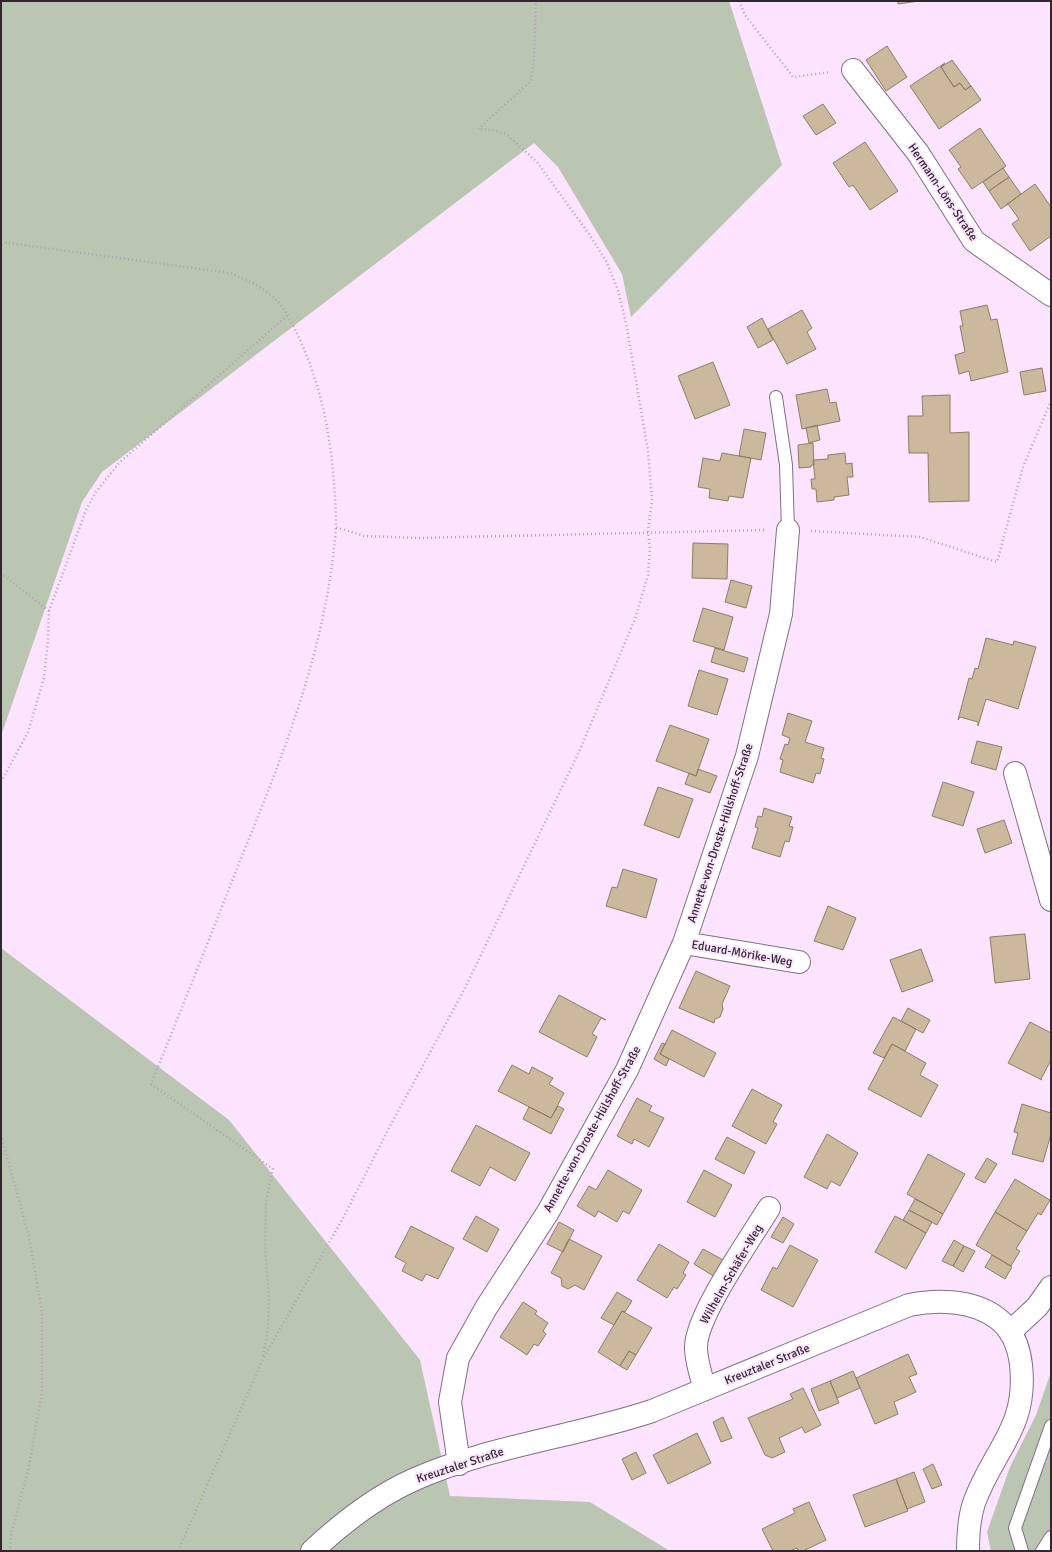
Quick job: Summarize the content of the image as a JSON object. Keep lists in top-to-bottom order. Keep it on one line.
{"streets":{"street":["Hermann-Löns-Straße","Annette-von-Droste-Hülshoff-Straße","Eduard-Mörike-Weg","Wilhelm-Schäfer-Weg","Kreuztaler Straße"]},"crossings":[["Annette-von-Droste-Hülshoff-Straße","Eduard-Mörike-Weg"],["Annette-von-Droste-Hülshoff-Straße","Kreuztaler Straße"],["Wilhelm-Schäfer-Weg","Kreuztaler Straße"]]}
